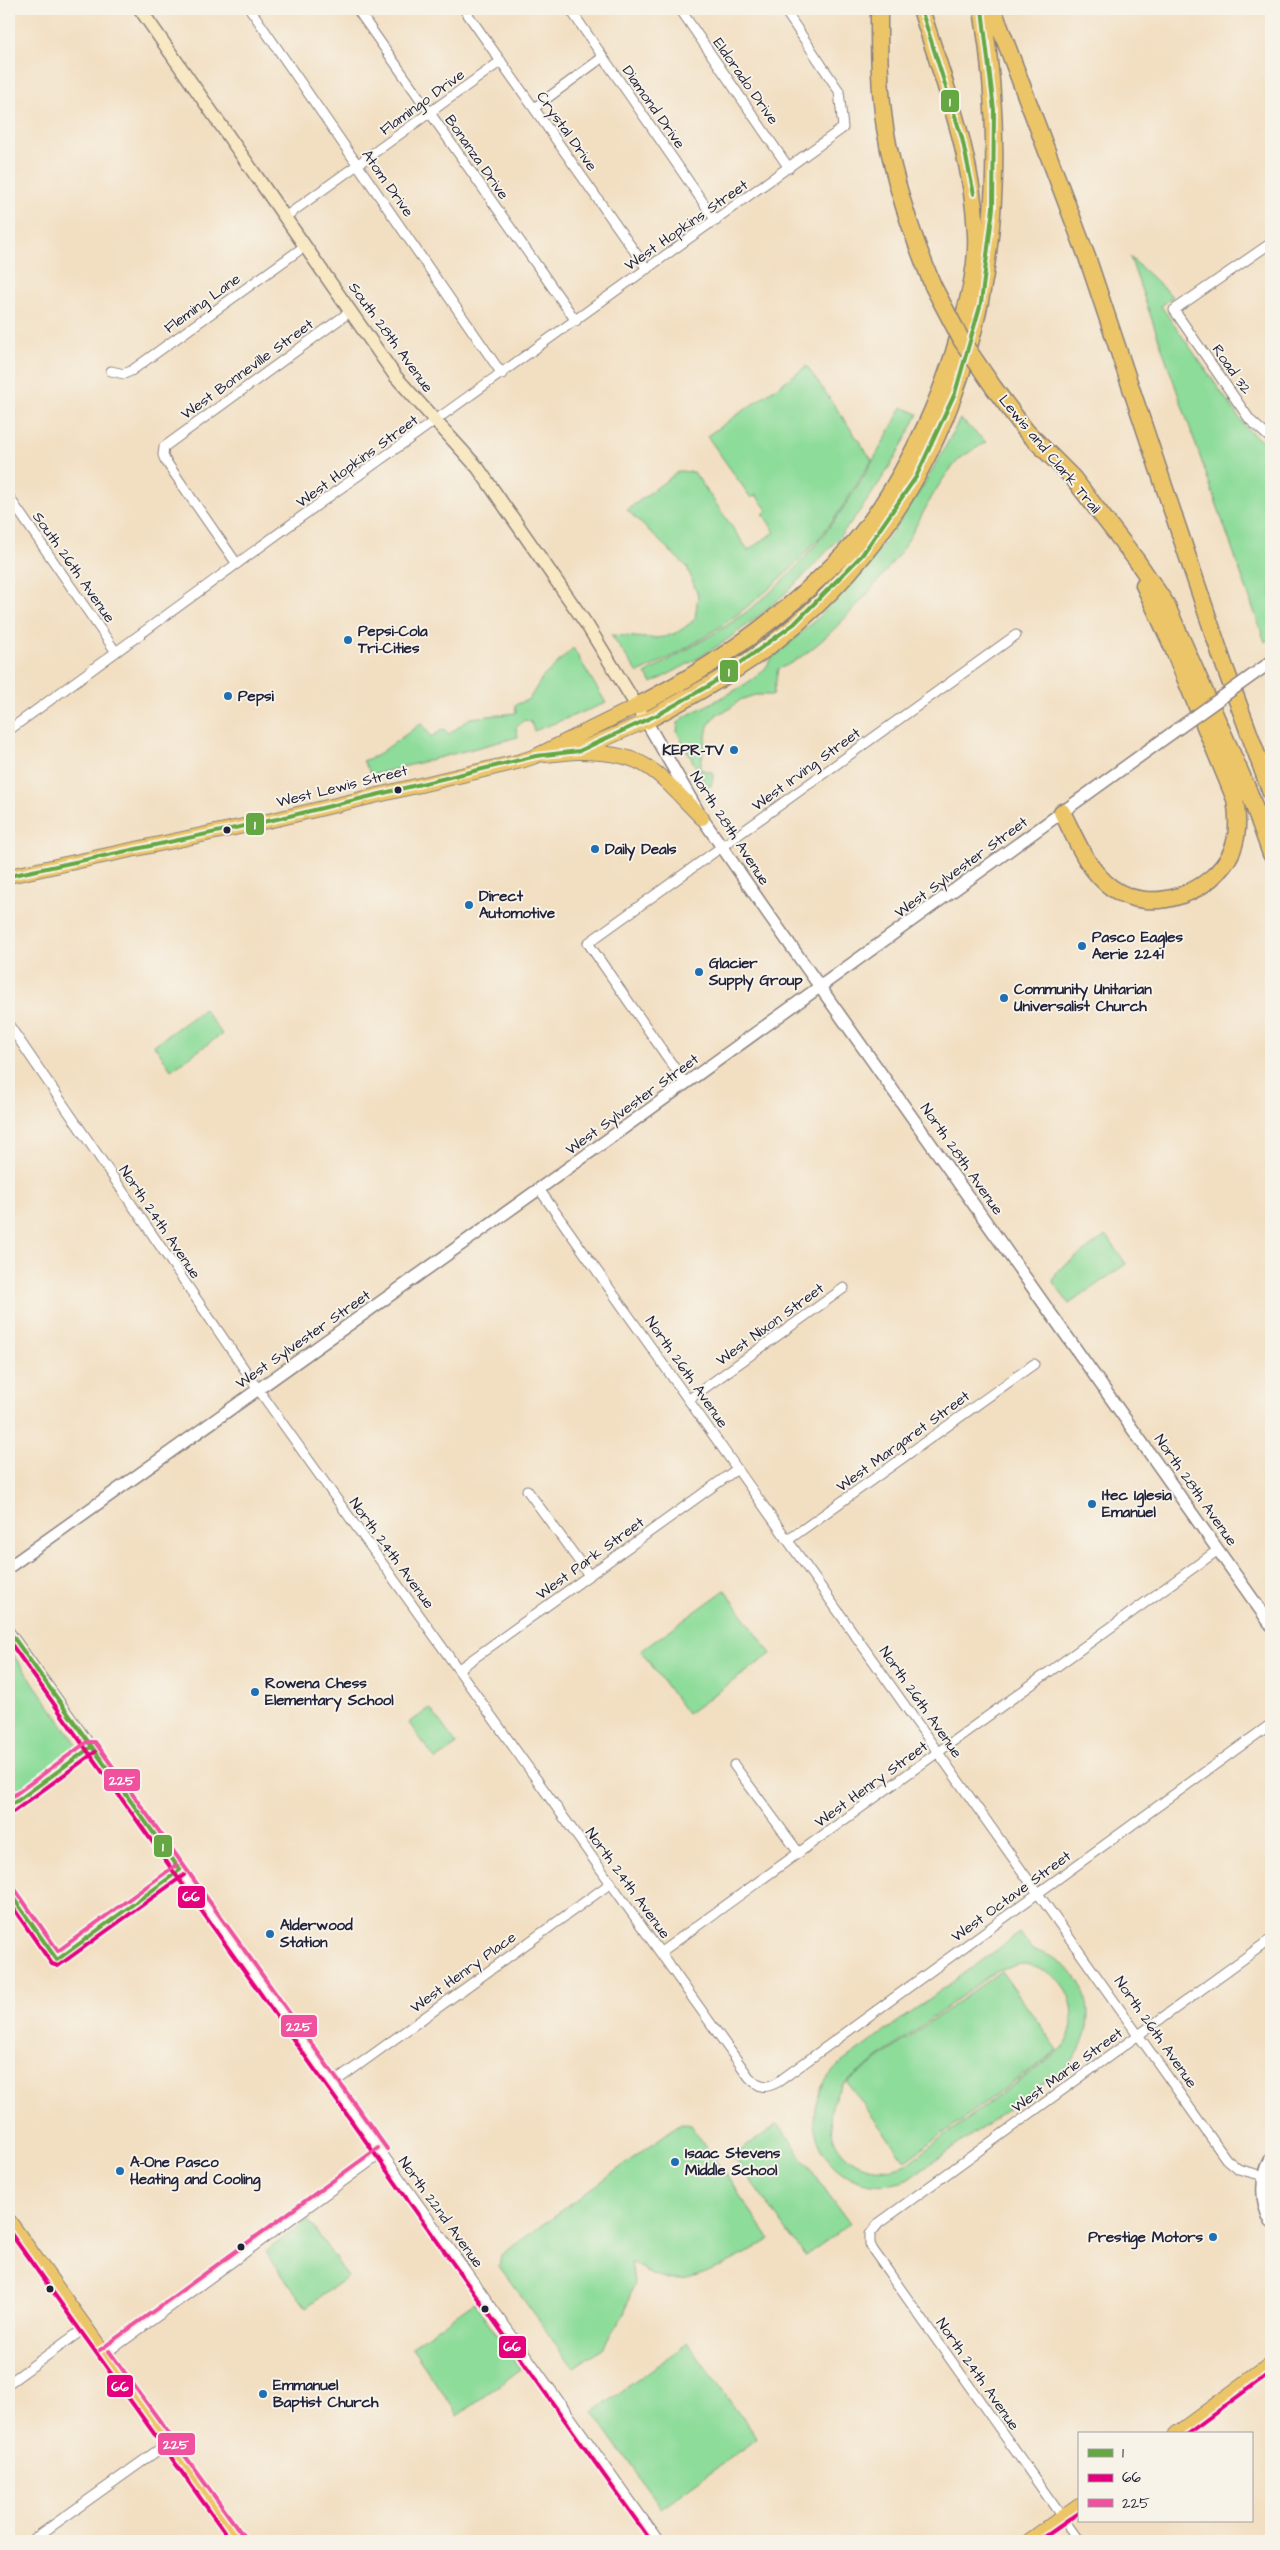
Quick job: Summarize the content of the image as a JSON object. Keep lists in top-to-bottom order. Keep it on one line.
{"streets":{"highway":["Lewis and Clark Trail"],"main road":["South 28th Avenue","West Lewis Street","North 28th Avenue"],"street":["Eldorado Drive","Flamingo Drive","Diamond Drive","Crystal Drive","Bonanza Drive","Atom Drive","West Hopkins Street","Fleming Lane","West Bonneville Street","Road 32","South 26th Avenue","West Irving Street","West Sylvester Street","North 24th Avenue","West Nixon Street","North 26th Avenue","West Margaret Street","West Park Street","West Henry Street","West Octave Street","West Henry Place","West Marie Street","North 22nd Avenue"]},"crossings":[["Eldorado Drive","West Hopkins Street"],["Flamingo Drive","Crystal Drive"],["Flamingo Drive","Bonanza Drive"],["Flamingo Drive","Atom Drive"],["Flamingo Drive","South 28th Avenue"],["Diamond Drive","West Hopkins Street"],["Crystal Drive","West Hopkins Street"],["Bonanza Drive","West Hopkins Street"],["Atom Drive","West Hopkins Street"],["West Hopkins Street","South 28th Avenue"],["West Hopkins Street","West Bonneville Street"],["West Hopkins Street","South 26th Avenue"],["Fleming Lane","South 28th Avenue"],["South 28th Avenue","West Bonneville Street"],["South 28th Avenue","West Lewis Street"],["South 28th Avenue","North 28th Avenue"],["West Irving Street","North 28th Avenue"],["West Irving Street","West Sylvester Street"],["West Lewis Street","North 28th Avenue"],["North 28th Avenue","West Sylvester Street"],["North 28th Avenue","West Henry Street"],["West Sylvester Street","North 24th Avenue"],["West Sylvester Street","North 26th Avenue"],["North 24th Avenue","West Park Street"],["North 24th Avenue","West Henry Street"],["North 24th Avenue","West Octave Street"],["North 24th Avenue","West Henry Place"],["North 24th Avenue","West Marie Street"],["West Nixon Street","North 26th Avenue"],["North 26th Avenue","West Margaret Street"],["North 26th Avenue","West Park Street"],["North 26th Avenue","West Henry Street"],["North 26th Avenue","West Octave Street"],["North 26th Avenue","West Marie Street"],["West Henry Place","North 22nd Avenue"]],"places":["Pepsi-Cola Tri-Cities","Pepsi","KEPR-TV","Daily Deals","Direct Automotive","Pasco Eagles Aerie 2241","Glacier Supply Group","Community Unitarian Universalist Church","Itec Iglesia Emanuel","Rowena Chess Elementary School","Alderwood Station","Isaac Stevens Middle School","A-One Pasco Heating and Cooling","Prestige Motors","Emmanuel Baptist Church"],"lines":["transit line 1","transit line 66","transit line 225"],"legend":["1","66","225"]}
